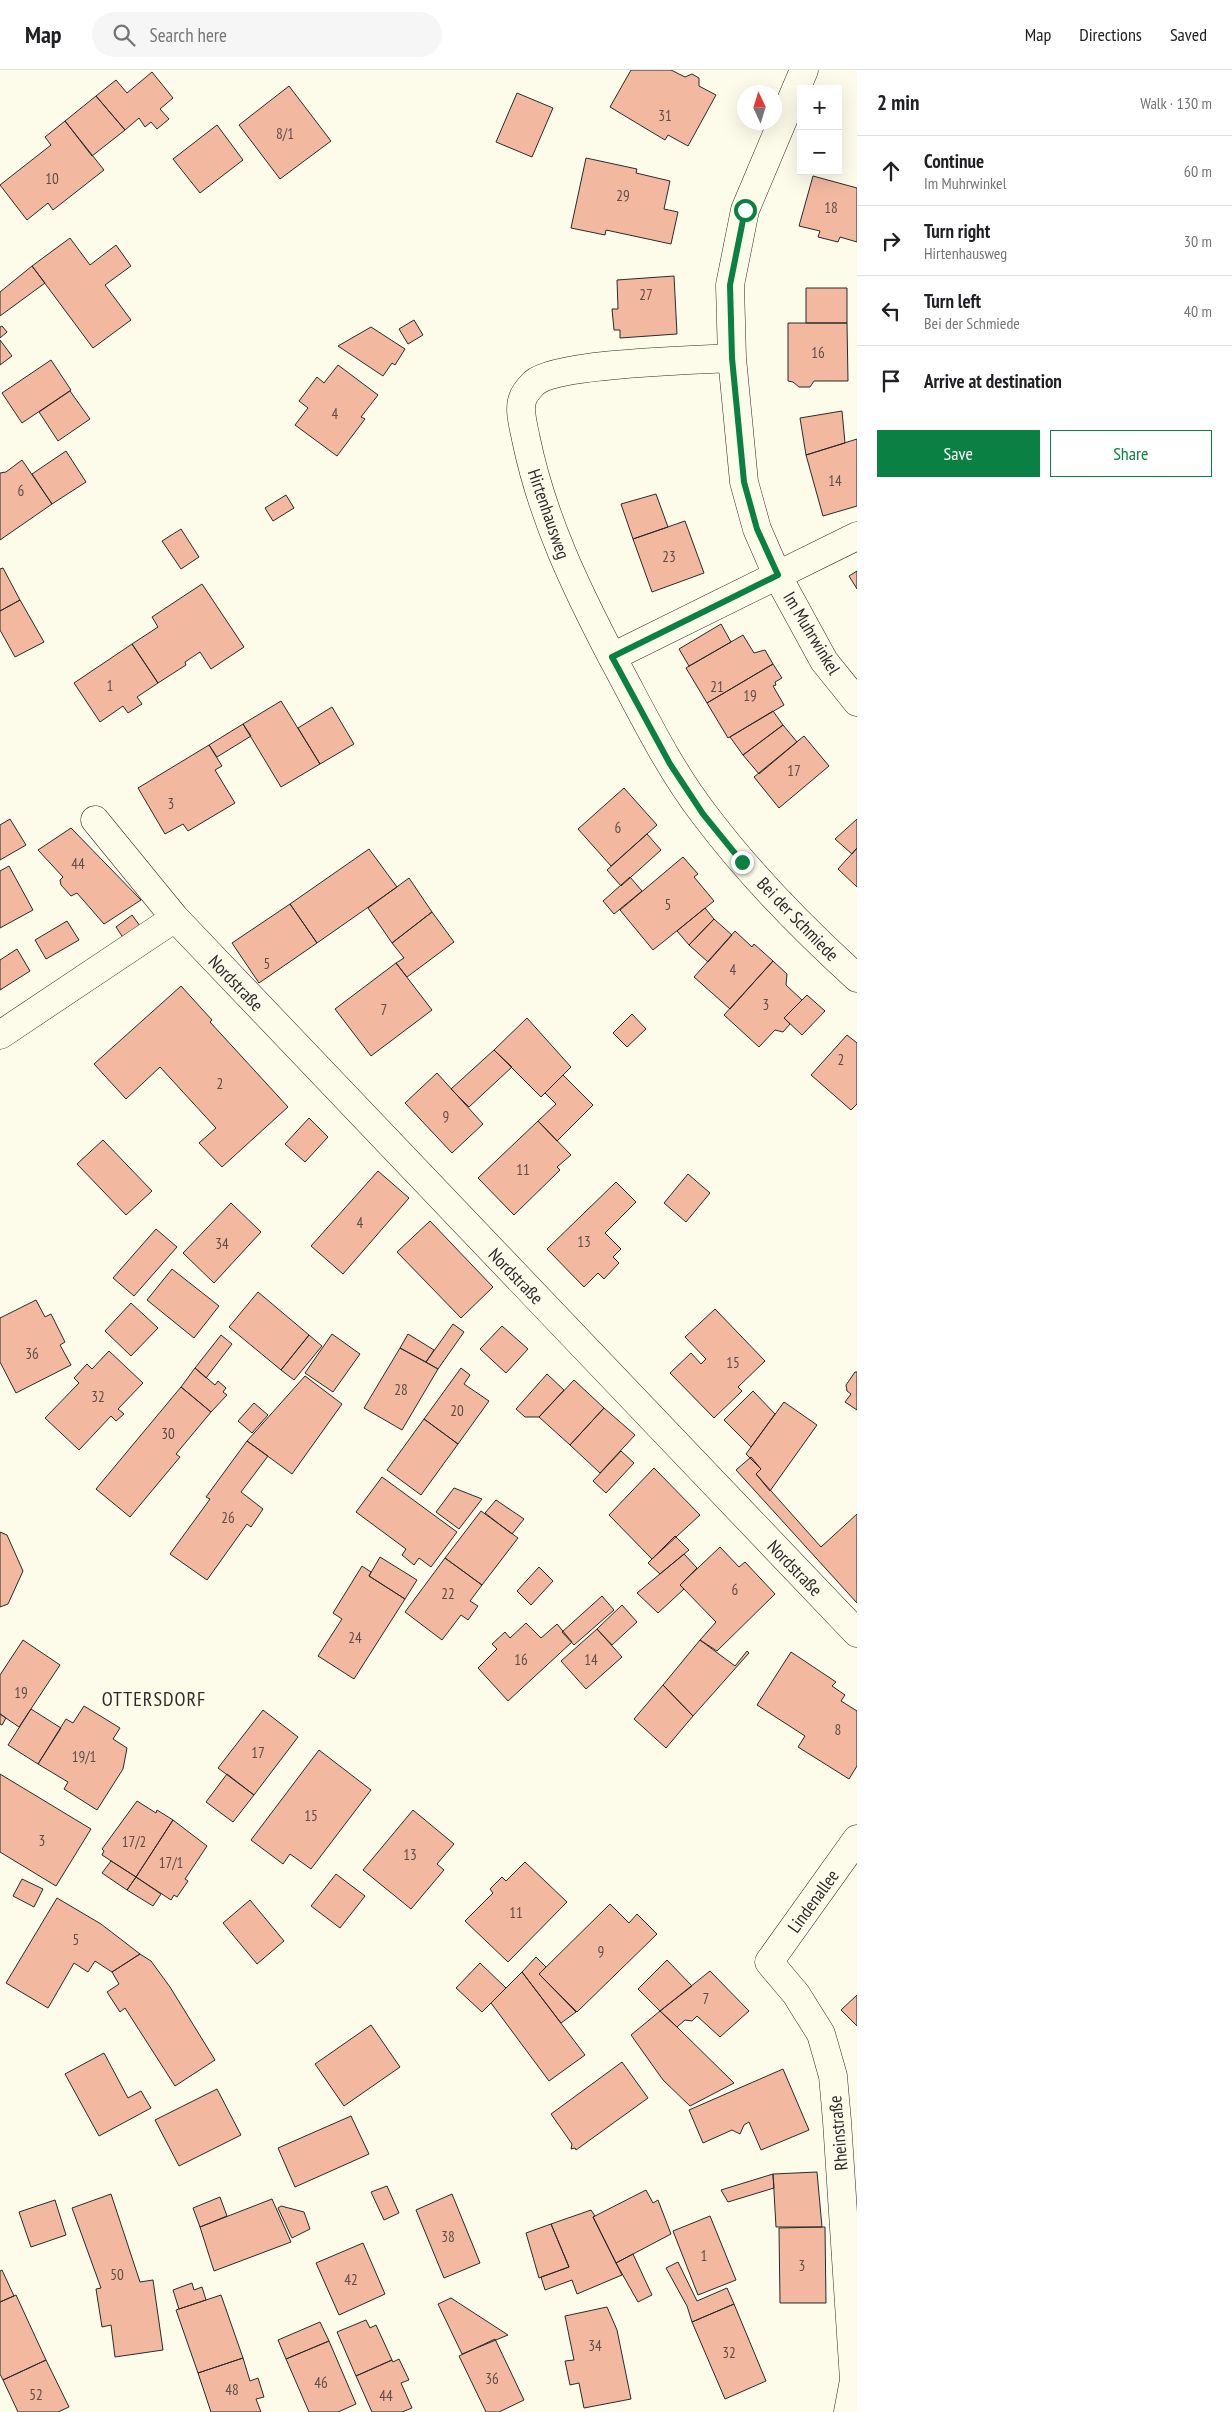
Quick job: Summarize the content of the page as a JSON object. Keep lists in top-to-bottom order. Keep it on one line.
{"streets":{"street":["Hirtenhausweg","Im Muhrwinkel","Bei der Schmiede","Nordstraße","Lindenallee","Rheinstraße"]},"crossings":[["Hirtenhausweg","Im Muhrwinkel"],["Hirtenhausweg","Bei der Schmiede"],["Lindenallee","Rheinstraße"]],"districts":["OTTERSDORF"],"house_numbers":["31","8/1","10","29","18","27","16","4","14","6","23","1","21","19","17","3","6","44","5","5","4","3","7","2","2","9","11","4","13","34","36","15","28","32","20","30","26","6","22","24","16","14","19","8","17","19/1","15","3","17/2","13","17/1","11","5","9","7","38","1","3","50","42","34","32","36","46","48","52","44"],"north":"top","page":{"header":"Map","search":"Search here","nav":["Map","Directions","Saved"],"heading":["2 min","Walk · 130 m"],"map_buttons":["+","−"],"list":[["Continue","Im Muhrwinkel","60 m"],["Turn right","Hirtenhausweg","30 m"],["Turn left","Bei der Schmiede","40 m"],"Arrive at destination"],"buttons":["Save","Share"]}}
